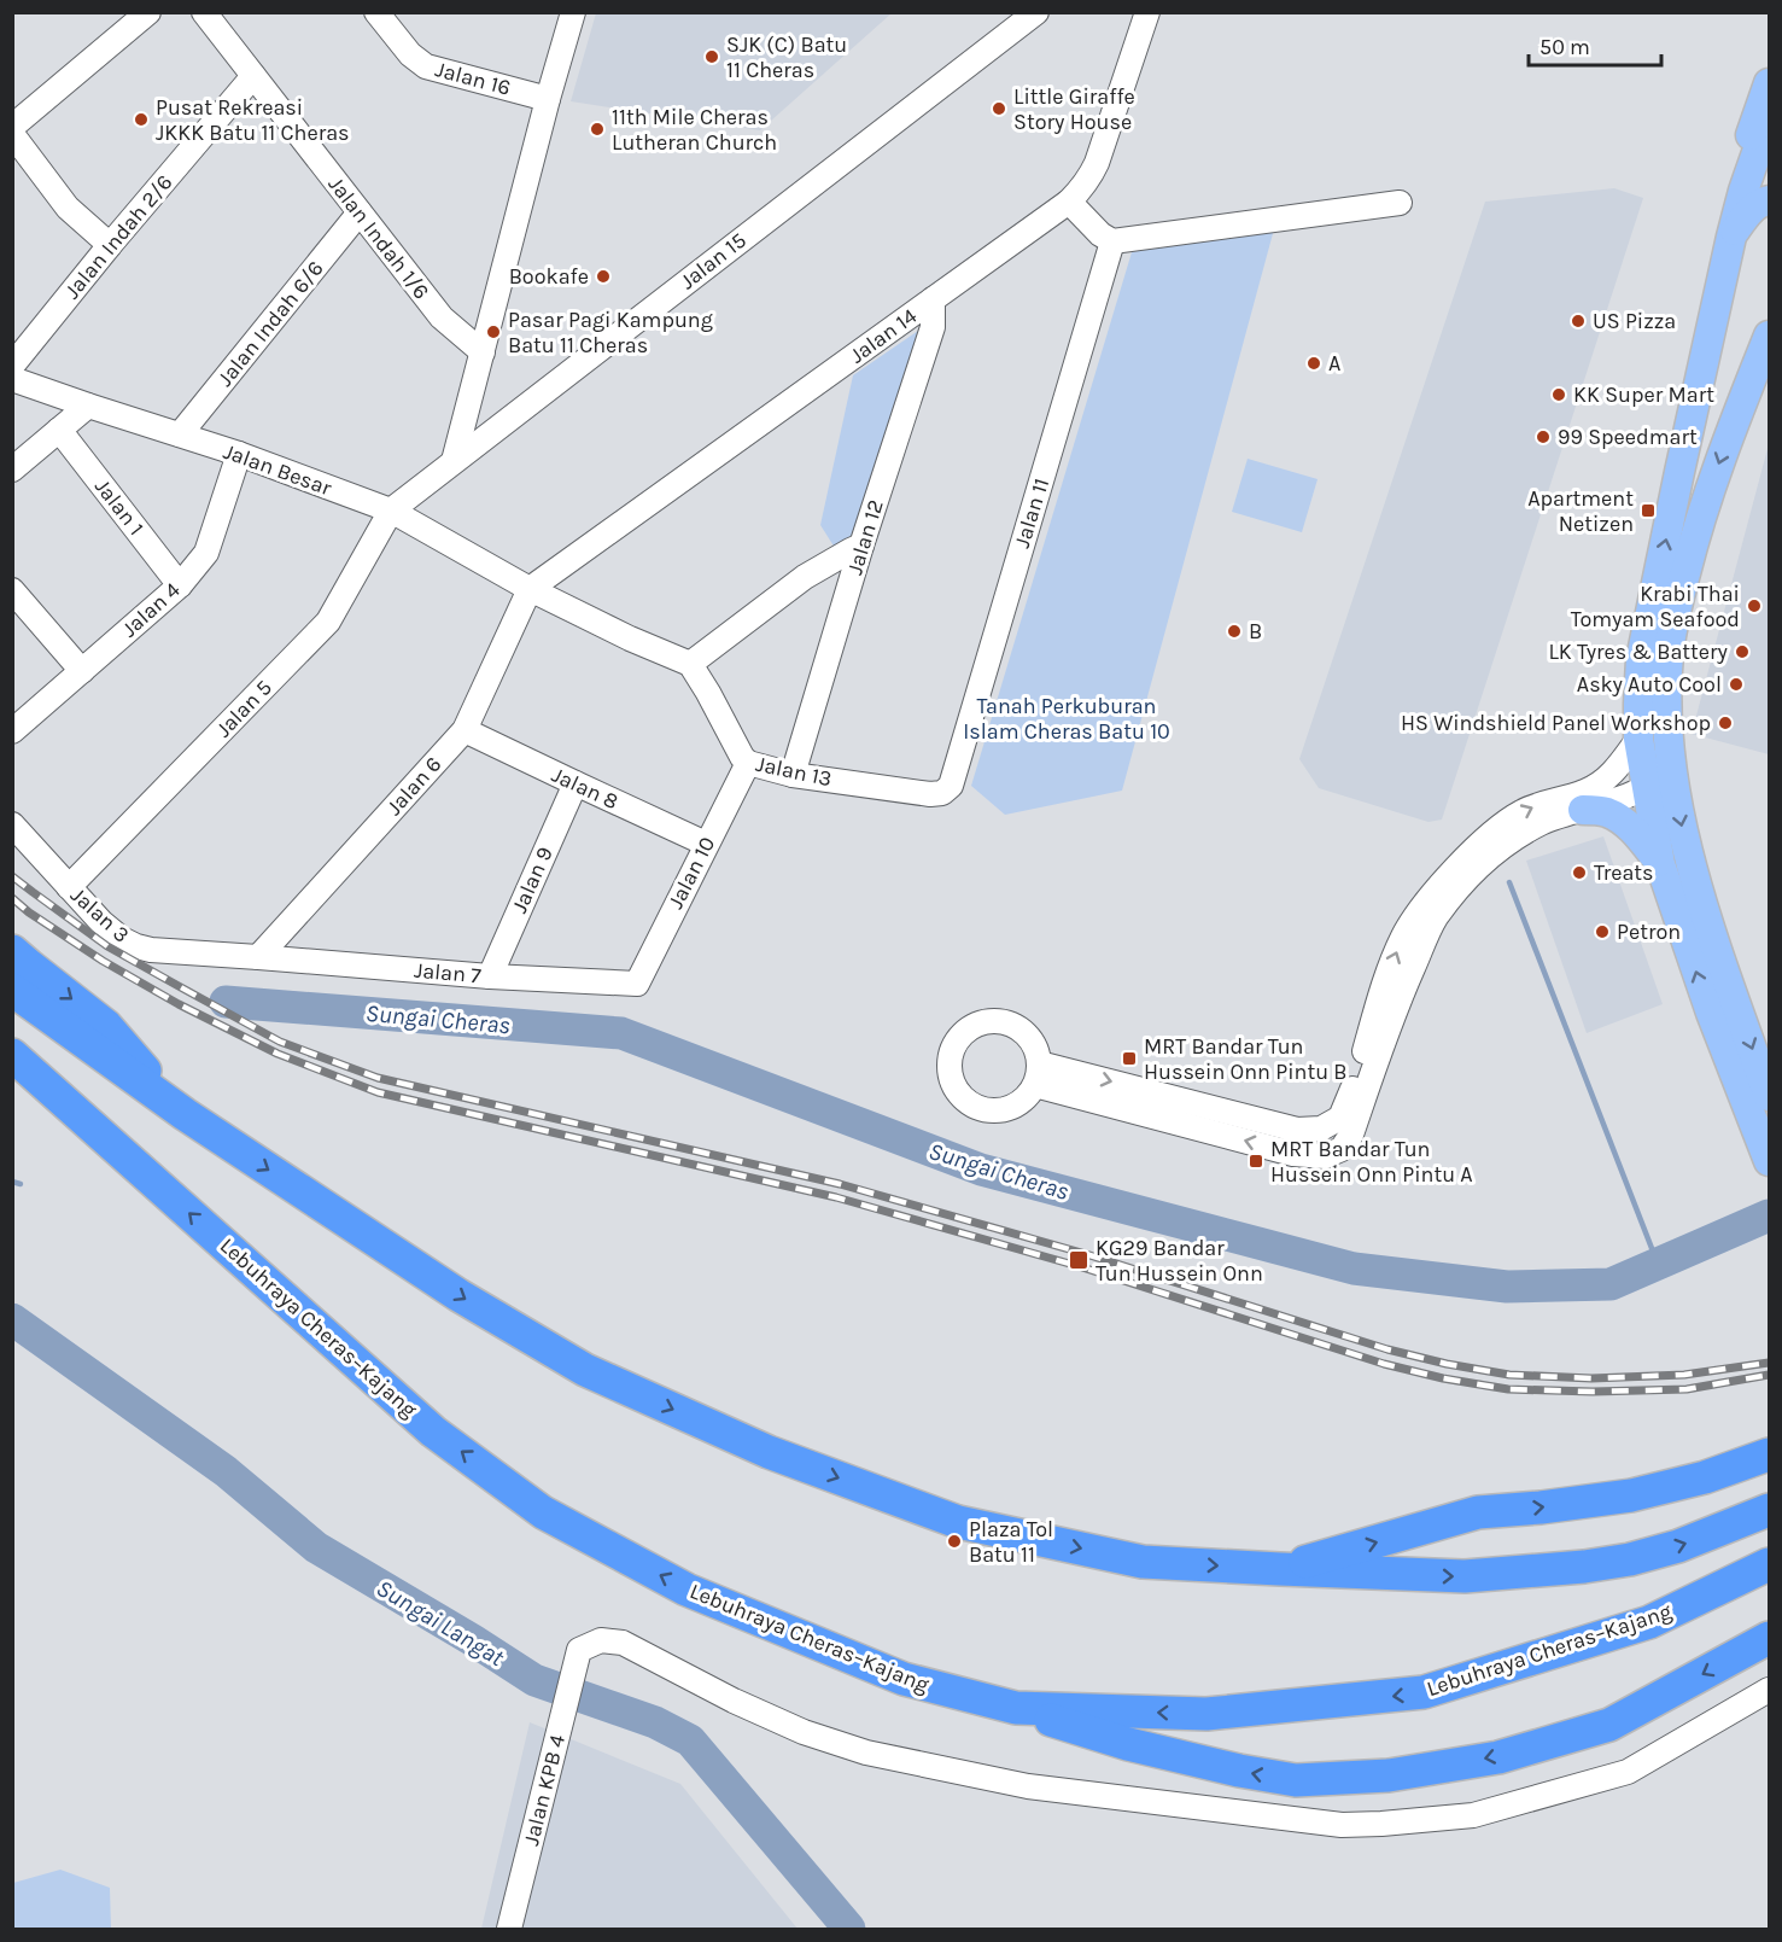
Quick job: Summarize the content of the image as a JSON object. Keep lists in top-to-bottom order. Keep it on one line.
{"streets":{"highway":["Lebuhraya Cheras–Kajang"],"street":["Jalan 16","Jalan Indah 2/6","Jalan Indah 1/6","Jalan 15","Jalan Indah 6/6","Jalan 14","Jalan Besar","Jalan 1","Jalan 11","Jalan 12","Jalan 4","Jalan 5","Jalan 13","Jalan 6","Jalan 8","Jalan 10","Jalan 9","Jalan 3","Jalan 7","Jalan KPB 4"]},"crossings":[["Jalan Indah 2/6","Jalan Indah 1/6"],["Jalan Indah 1/6","Jalan Indah 6/6"],["Jalan 15","Jalan Besar"],["Jalan 15","Jalan 5"],["Jalan Indah 6/6","Jalan Besar"],["Jalan 14","Jalan Besar"],["Jalan 14","Jalan 12"],["Jalan 14","Jalan 6"],["Jalan Besar","Jalan 4"],["Jalan Besar","Jalan 5"],["Jalan Besar","Jalan 6"],["Jalan 1","Jalan 4"],["Jalan 11","Jalan 13"],["Jalan 12","Jalan 13"],["Jalan 5","Jalan 3"],["Jalan 13","Jalan 10"],["Jalan 6","Jalan 8"],["Jalan 6","Jalan 3"],["Jalan 6","Jalan 7"],["Jalan 8","Jalan 10"],["Jalan 8","Jalan 9"],["Jalan 10","Jalan 7"],["Jalan 9","Jalan 7"],["Jalan 3","Jalan 7"]],"water":["Sungai Cheras","Sungai Langat"],"parks":["Tanah Perkuburan Islam Cheras Batu 10"],"places":{"other":["SJK (C) Batu 11 Cheras","Little Giraffe Story House","Pusat Rekreasi JKKK Batu 11 Cheras","11th Mile Cheras Lutheran Church","Bookafe","US Pizza","Pasar Pagi Kampung Batu 11 Cheras","A","KK Super Mart","99 Speedmart","Krabi Thai Tomyam Seafood","B","LK Tyres & Battery","Asky Auto Cool","HS Windshield Panel Workshop","Treats","Petron","Plaza Tol Batu 11"],"transit":["Apartment Netizen","MRT Bandar Tun Hussein Onn Pintu B","MRT Bandar Tun Hussein Onn Pintu A","KG29 Bandar Tun Hussein Onn"]},"scale_bar":"50 m"}
